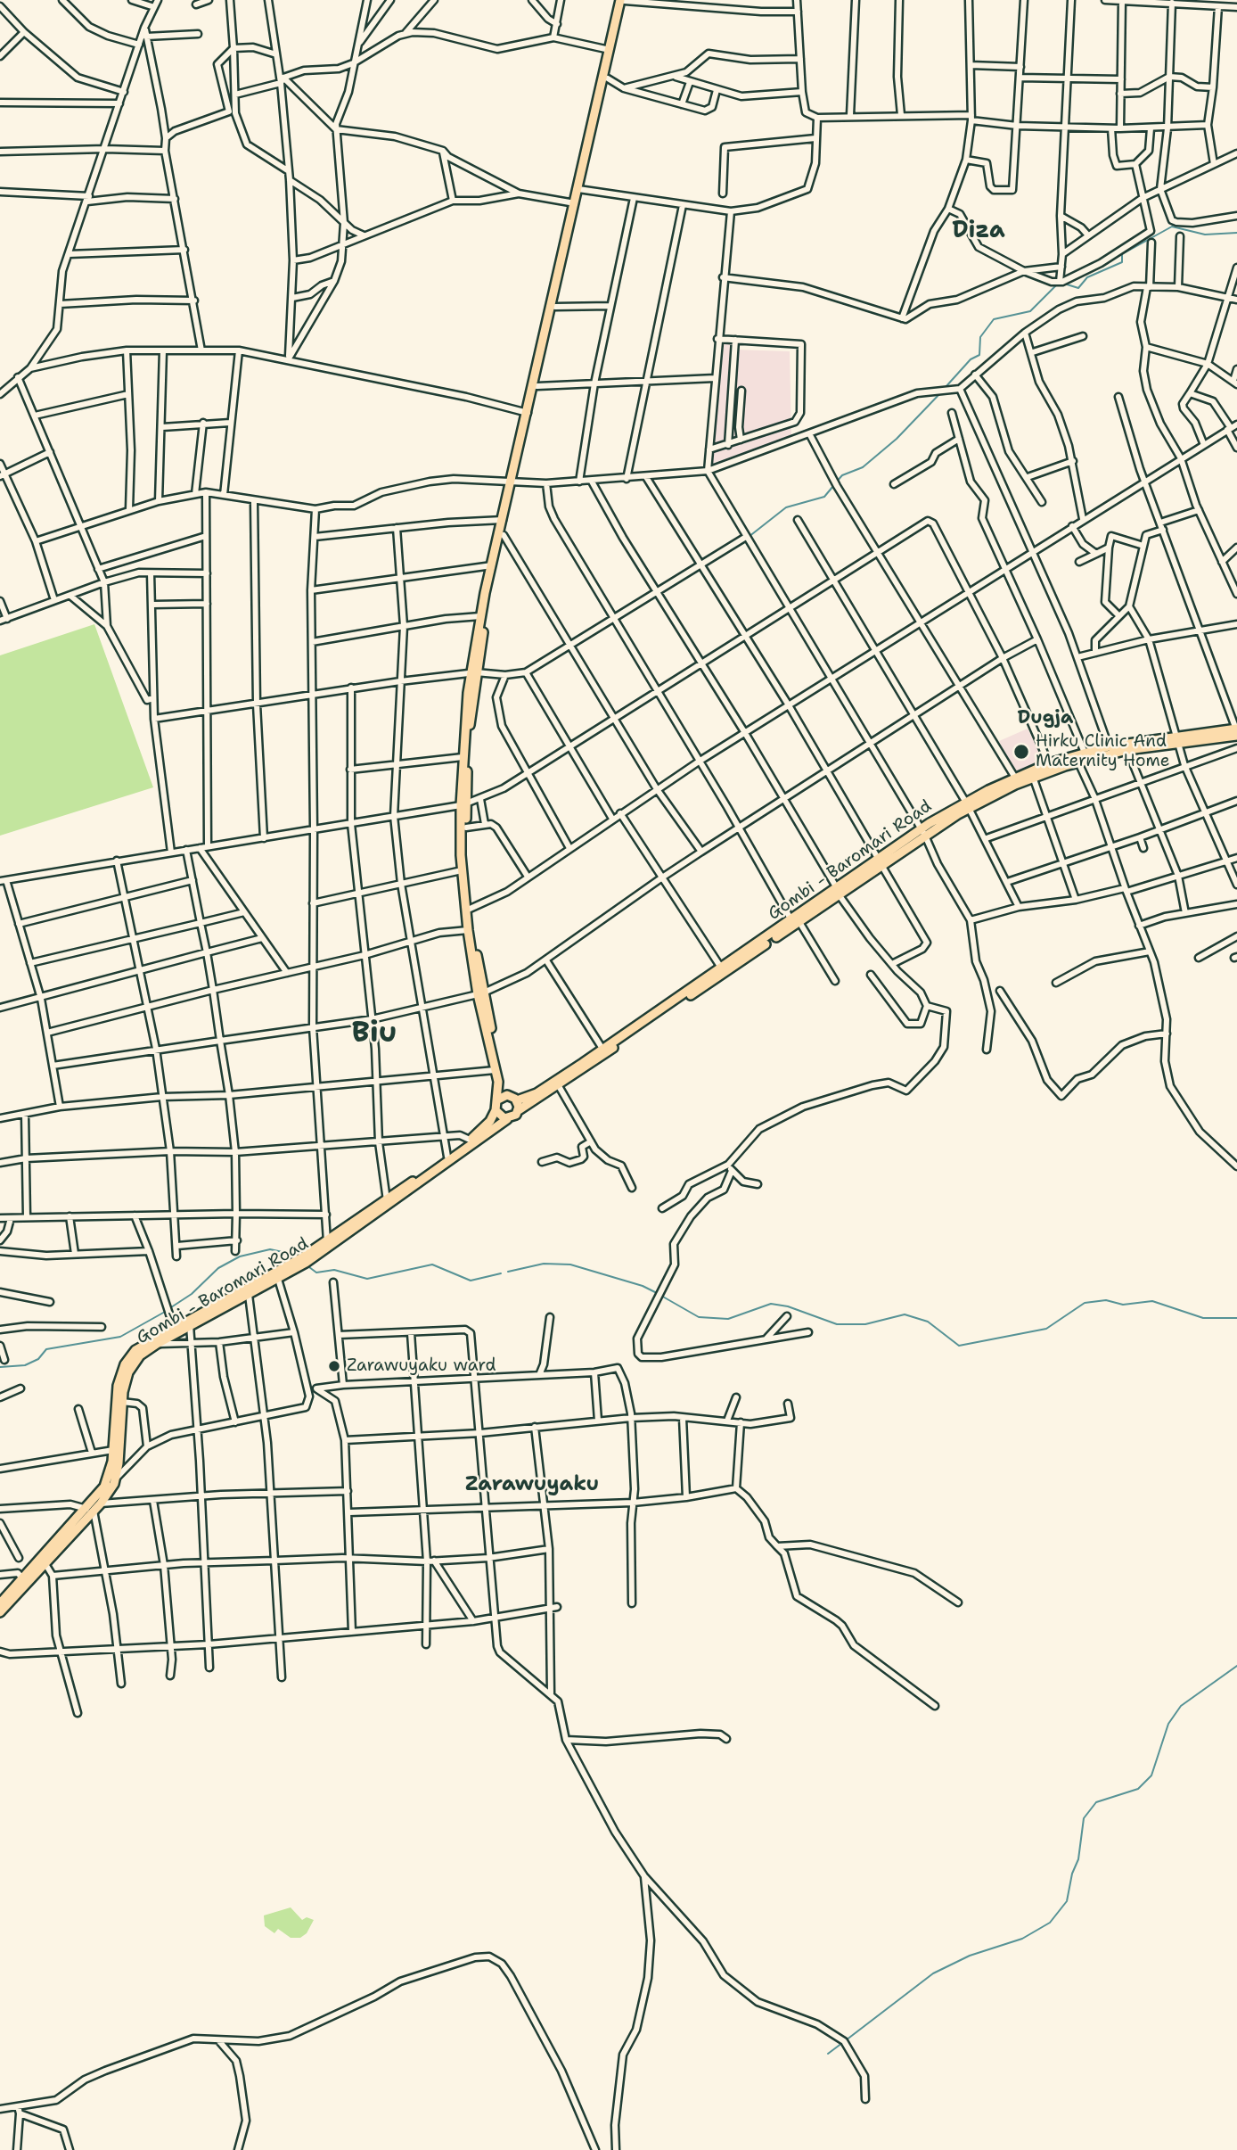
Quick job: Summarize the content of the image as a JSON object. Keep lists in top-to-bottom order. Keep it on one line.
{"streets":{"main road":["Gombi - Baromari Road"]},"districts":["Diza","Dugja","Biu","Zarawuyaku"],"places":["Hirku Clinic And Maternity Home","Zarawuyaku ward"]}
